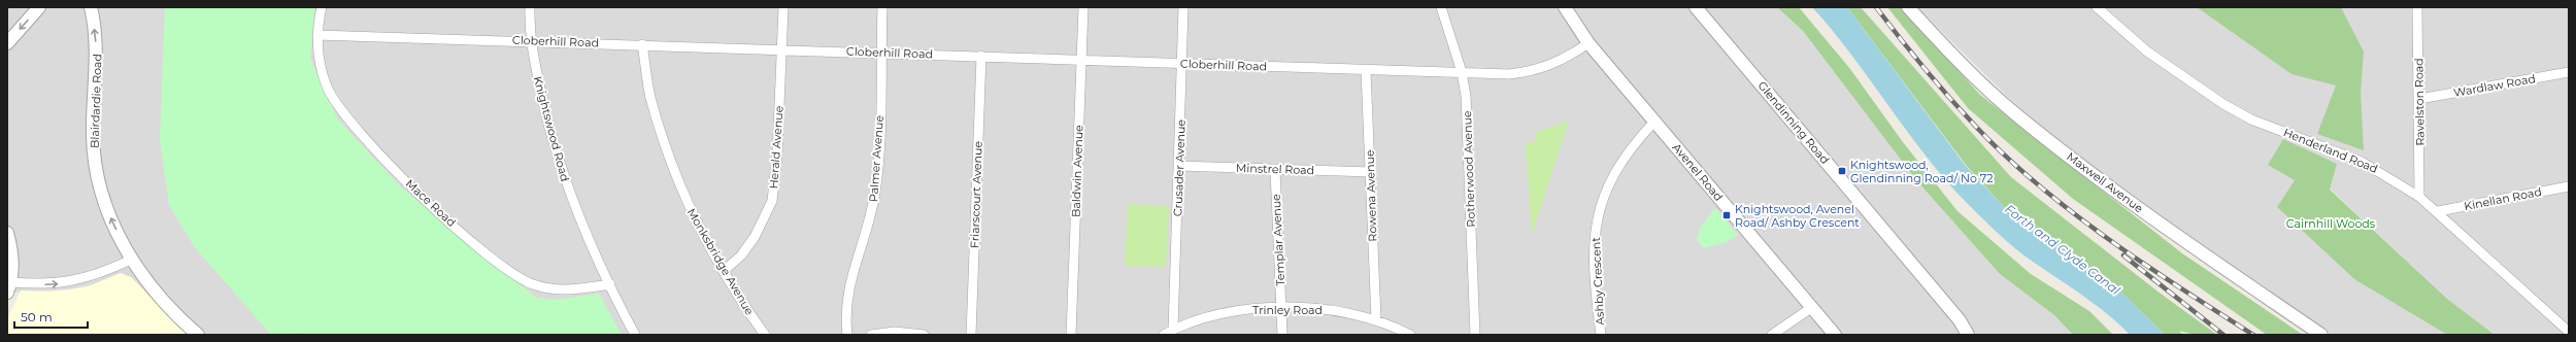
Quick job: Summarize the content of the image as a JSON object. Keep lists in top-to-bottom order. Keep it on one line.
{"streets":{"street":["Cloberhill Road","Wardlaw Road","Blairdardie Road","Ravelston Road","Glendinning Road","Knightswood Road","Herald Avenue","Henderland Road","Palmer Avenue","Crusader Avenue","Minstrel Road","Rotherwood Avenue","Baldwin Avenue","Avenel Road","Maxwell Avenue","Friarscourt Avenue","Rowena Avenue","Kinellan Road","Mace Road","Templar Avenue","Monksbridge Avenue","Ashby Crescent","Trinley Road"]},"crossings":[["Cloberhill Road","Knightswood Road"],["Cloberhill Road","Herald Avenue"],["Cloberhill Road","Palmer Avenue"],["Cloberhill Road","Crusader Avenue"],["Cloberhill Road","Rotherwood Avenue"],["Cloberhill Road","Baldwin Avenue"],["Cloberhill Road","Avenel Road"],["Cloberhill Road","Friarscourt Avenue"],["Cloberhill Road","Rowena Avenue"],["Cloberhill Road","Mace Road"],["Cloberhill Road","Monksbridge Avenue"],["Wardlaw Road","Ravelston Road"],["Ravelston Road","Henderland Road"],["Knightswood Road","Mace Road"],["Herald Avenue","Monksbridge Avenue"],["Henderland Road","Kinellan Road"],["Crusader Avenue","Minstrel Road"],["Crusader Avenue","Trinley Road"],["Minstrel Road","Rowena Avenue"],["Minstrel Road","Templar Avenue"],["Avenel Road","Ashby Crescent"],["Rowena Avenue","Trinley Road"],["Templar Avenue","Trinley Road"]],"one_way":["Blairdardie Road"],"water":["Forth and Clyde Canal"],"parks":["Cairnhill Woods"],"places":{"transit":["Knightswood, Glendinning Road/ No 72","Knightswood, Avenel Road/ Ashby Crescent"]},"scale_bar":"50 m"}
